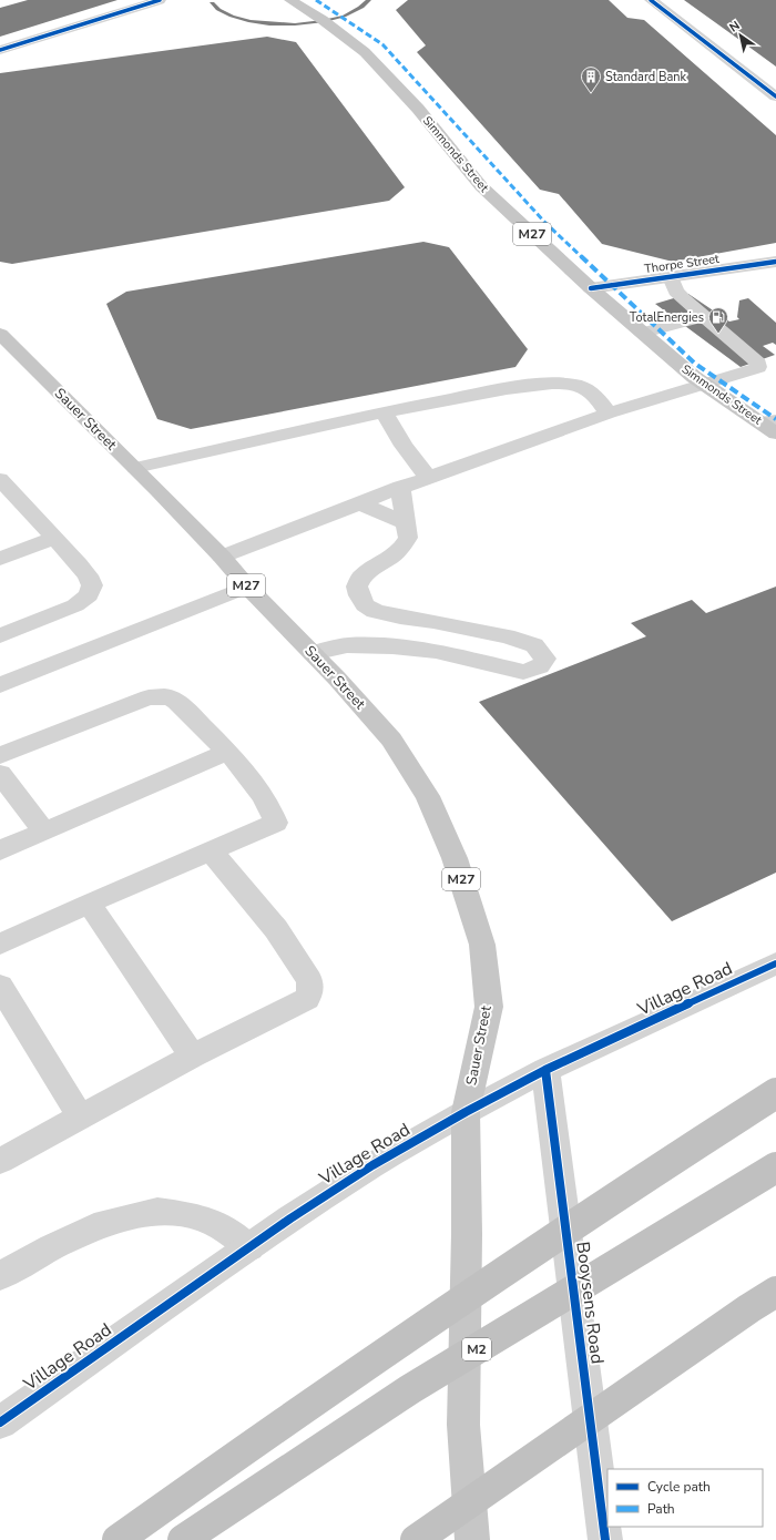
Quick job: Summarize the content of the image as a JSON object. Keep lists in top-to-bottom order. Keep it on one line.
{"streets":{"highway":["M2"],"main road":["Simmonds Street","M27","Sauer Street"],"street":["Thorpe Street","Village Road","Booysens Road"]},"crossings":[["Simmonds Street","Thorpe Street"],["M27","Sauer Street"],["M27","Village Road"],["Sauer Street","Village Road"],["Village Road","Booysens Road"]],"places":{"building":["Standard Bank"],"fuel station":["TotalEnergies"]},"legend":["Cycle path","Path"],"north":"top left"}
